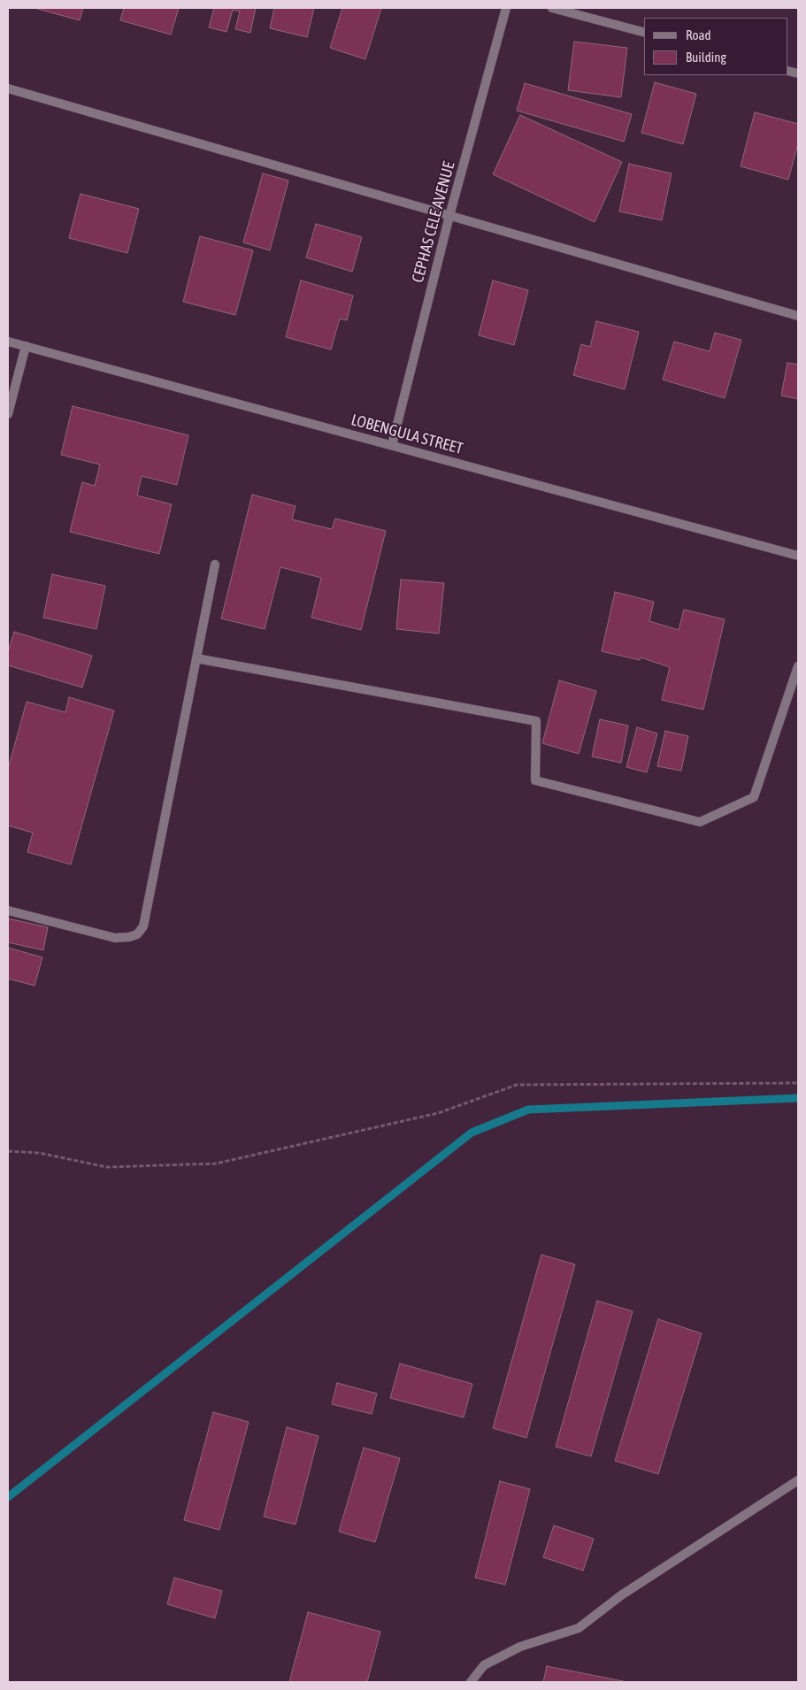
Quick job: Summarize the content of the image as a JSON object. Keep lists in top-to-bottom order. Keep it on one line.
{"streets":{"street":["CEPHAS CELE AVENUE","LOBENGULA STREET"]},"crossings":[["CEPHAS CELE AVENUE","LOBENGULA STREET"]],"legend":["Road","Building"]}
